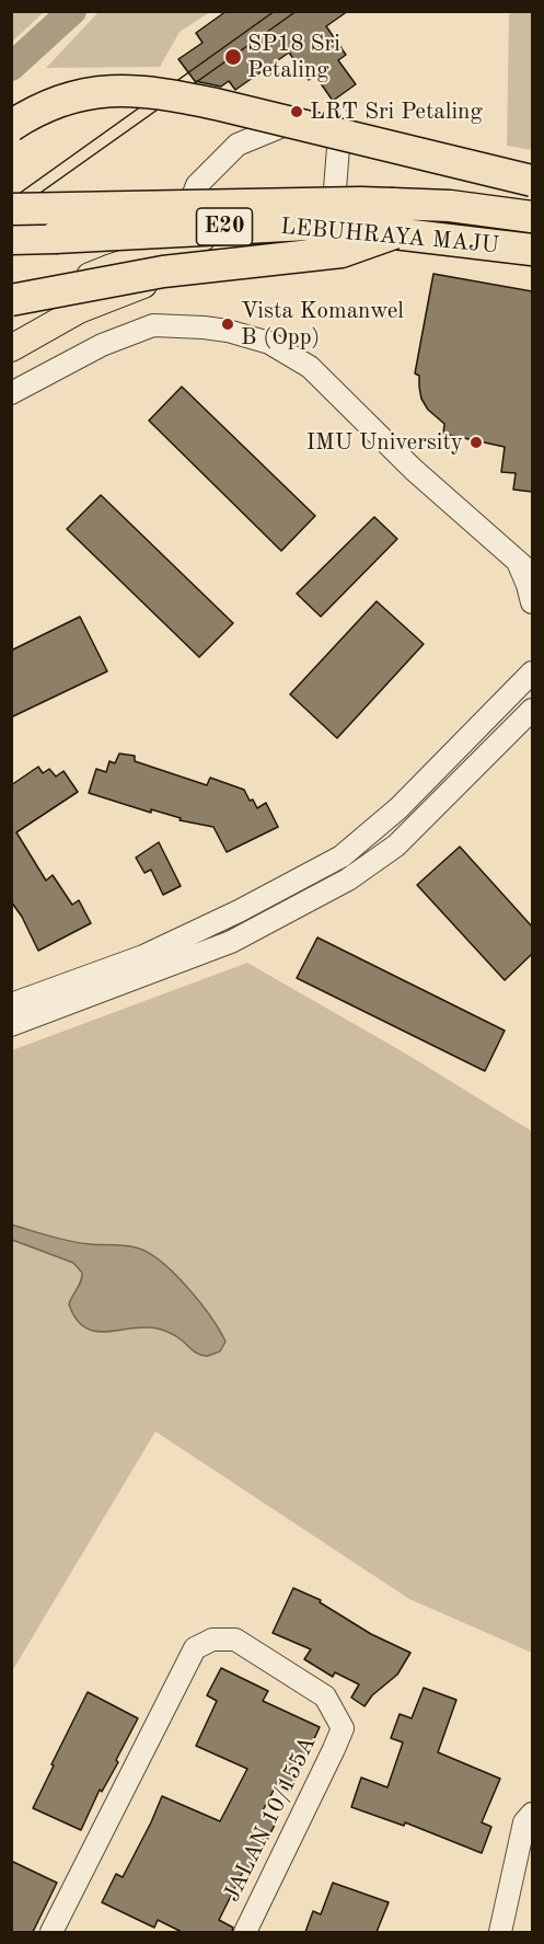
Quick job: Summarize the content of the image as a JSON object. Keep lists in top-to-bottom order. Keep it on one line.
{"streets":{"highway":["E20","LEBUHRAYA MAJU"],"street":["JALAN 10/155A"]},"places":["SP18 Sri Petaling","LRT Sri Petaling","Vista Komanwel B (Opp)","IMU University"]}
